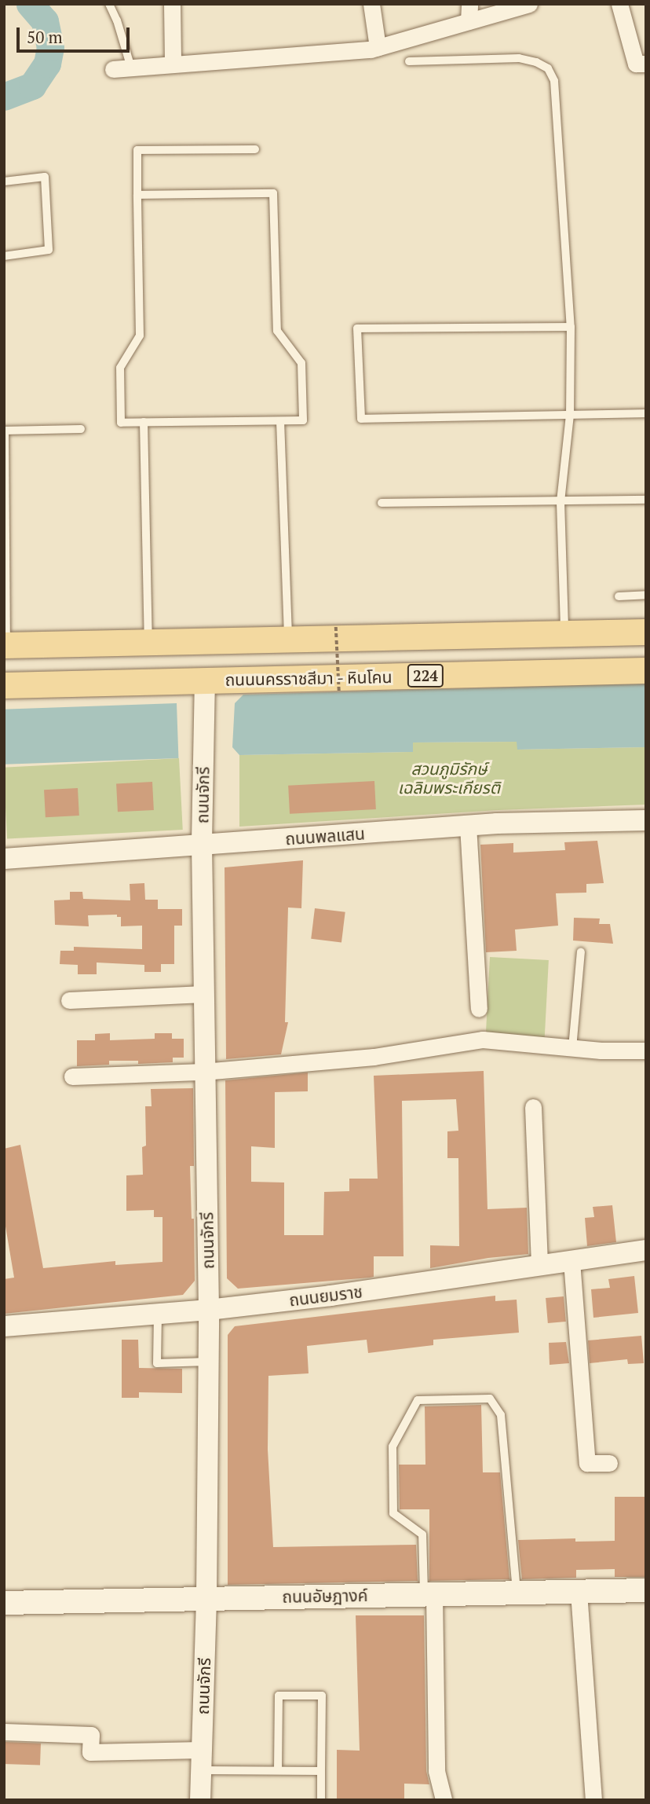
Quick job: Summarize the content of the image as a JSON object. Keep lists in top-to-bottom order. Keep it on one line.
{"streets":{"main road":["224","ถนนนครราชสีมา - หินโคน","ถนนอัษฎางค์"],"street":["ถนนจักรี","ถนนพลแสน","ถนนยมราช"]},"crossings":[["ถนนนครราชสีมา - หินโคน","ถนนจักรี"],["ถนนจักรี","ถนนพลแสน"],["ถนนจักรี","ถนนยมราช"],["ถนนจักรี","ถนนอัษฎางค์"]],"parks":["สวนภูมิรักษ์ เฉลิมพระเกียรติ"],"scale_bar":"50 m"}
